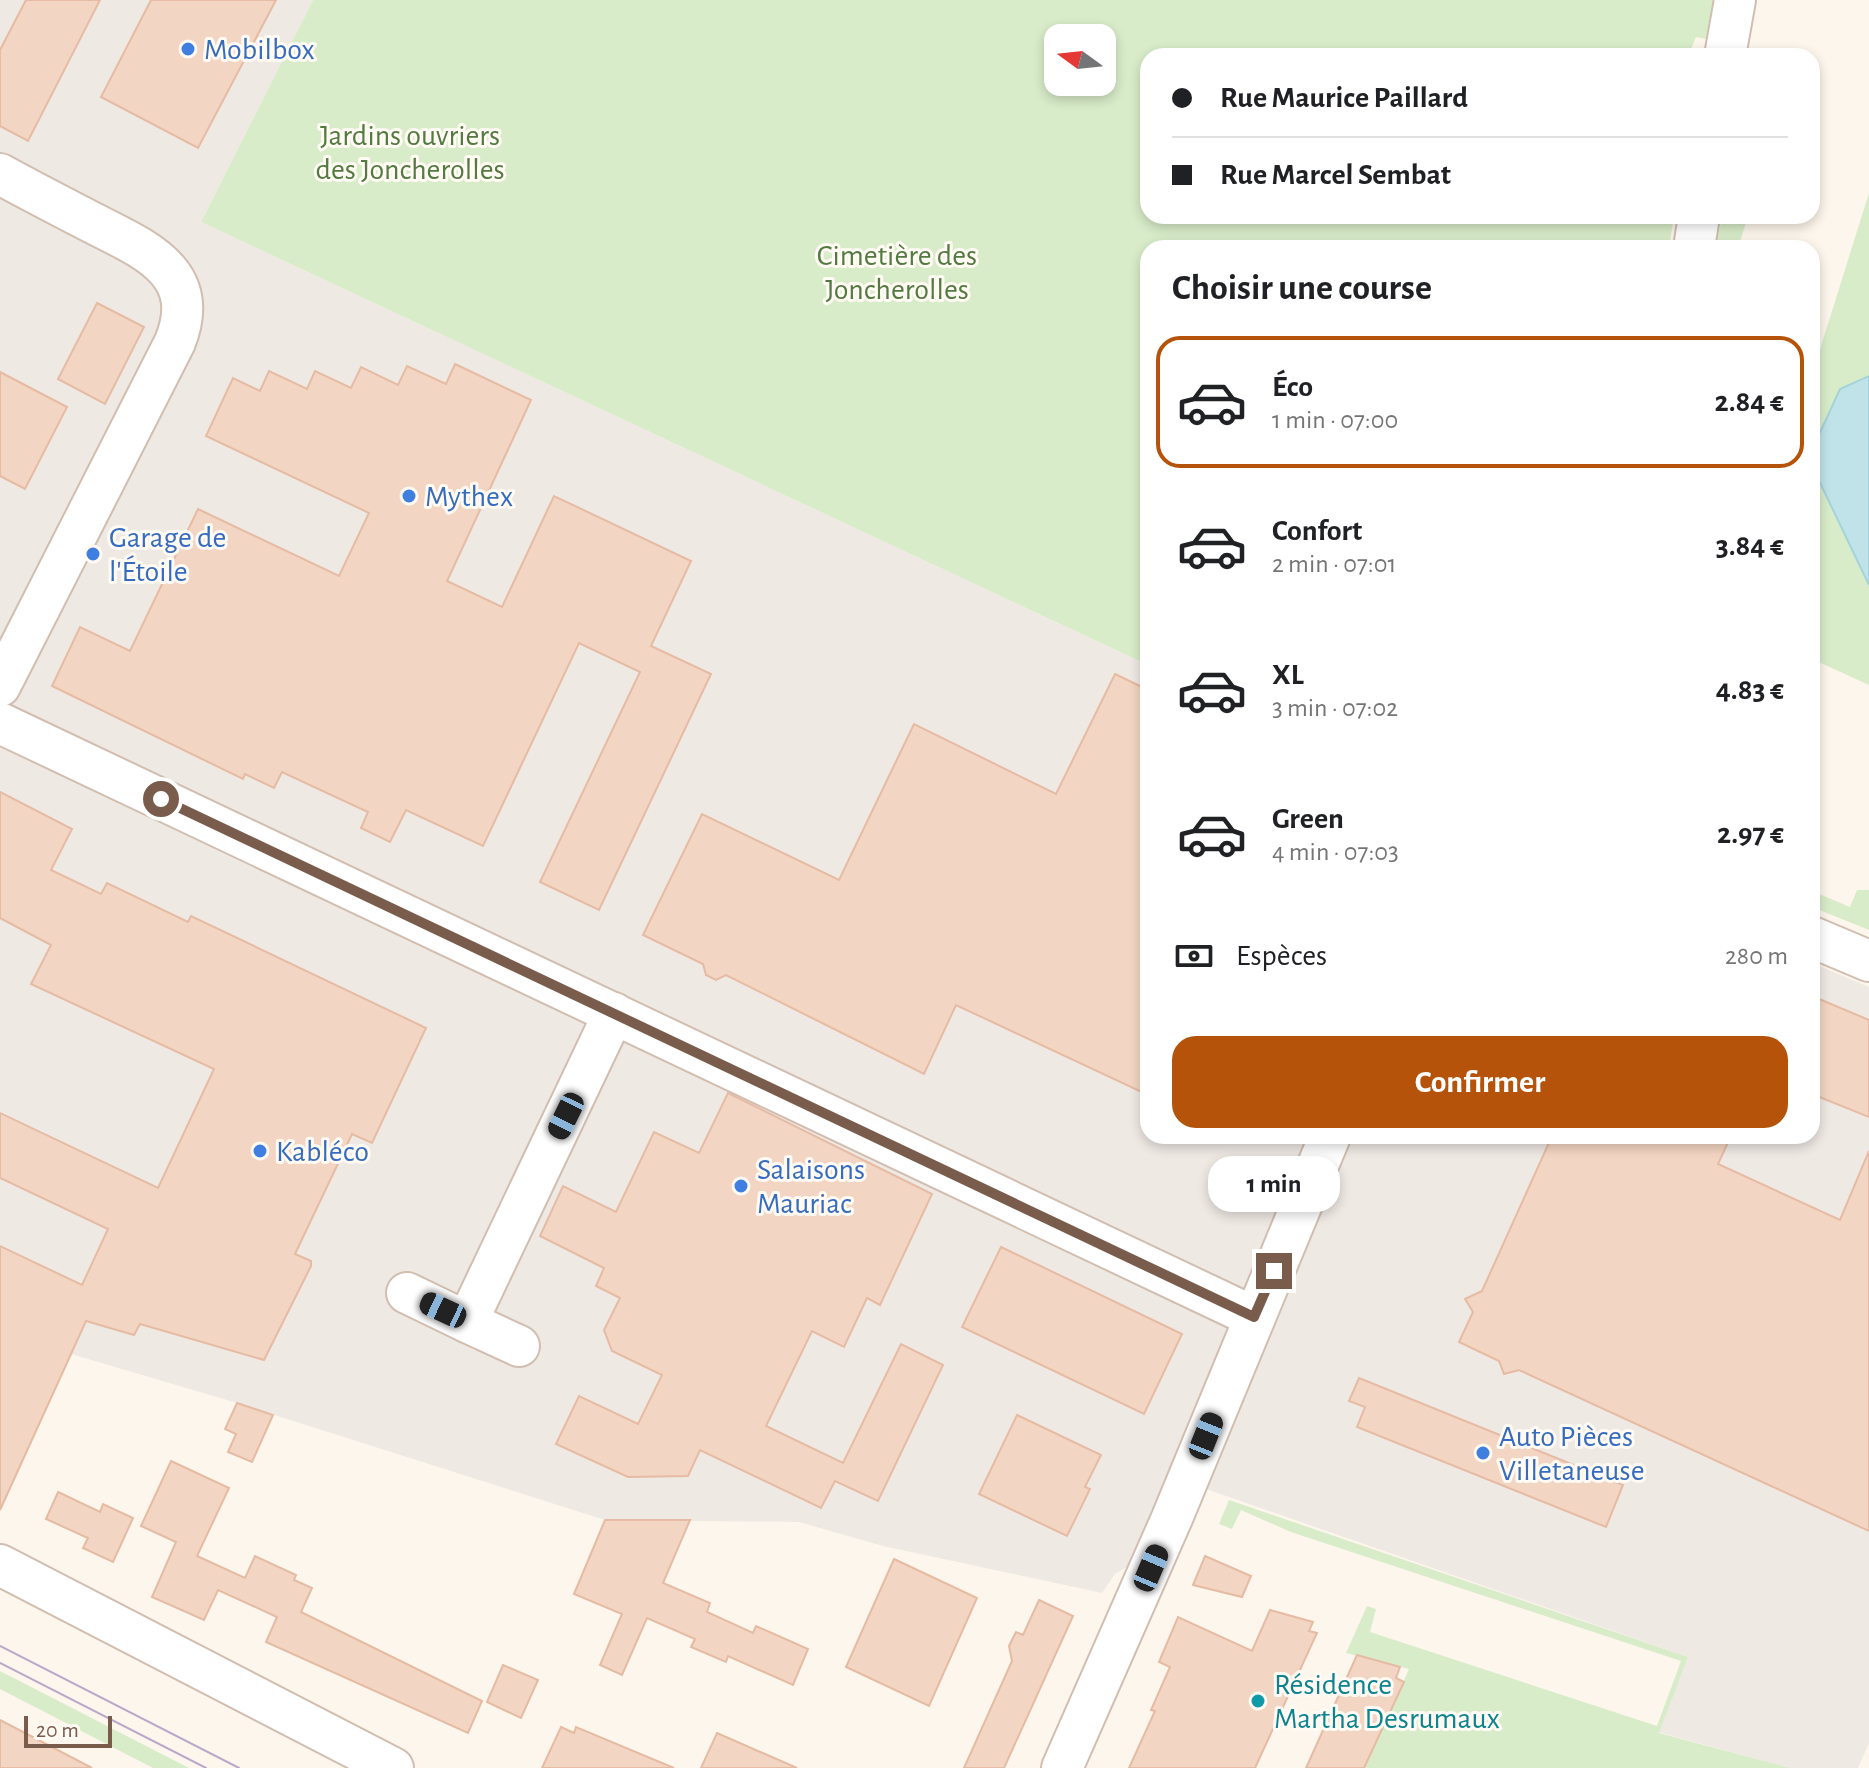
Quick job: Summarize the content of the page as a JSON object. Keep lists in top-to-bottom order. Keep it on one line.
{"parks":["Jardins ouvriers des Joncherolles","Cimetière des Joncherolles"],"places":["Mobilbox","Mythex","Garage de l'Étoile","Kabléco","Salaisons Mauriac","Auto Pièces Villetaneuse","Résidence Martha Desrumaux"],"scale_bar":"20 m","north":"left","page":{"banner":["Rue Maurice Paillard","Rue Marcel Sembat"],"heading":"Choisir une course","list":[{"name":"Éco","note":"1 min · 07:00","value":"2.84 €"},{"name":"Confort","note":"2 min · 07:01","value":"3.84 €"},{"name":"XL","note":"3 min · 07:02","value":"4.83 €"},{"name":"Green","note":"4 min · 07:03","value":"2.97 €"}],"pay":["Espèces","280 m"],"buttons":"Confirmer","bubble":"1 min","scale":"20 m"}}
